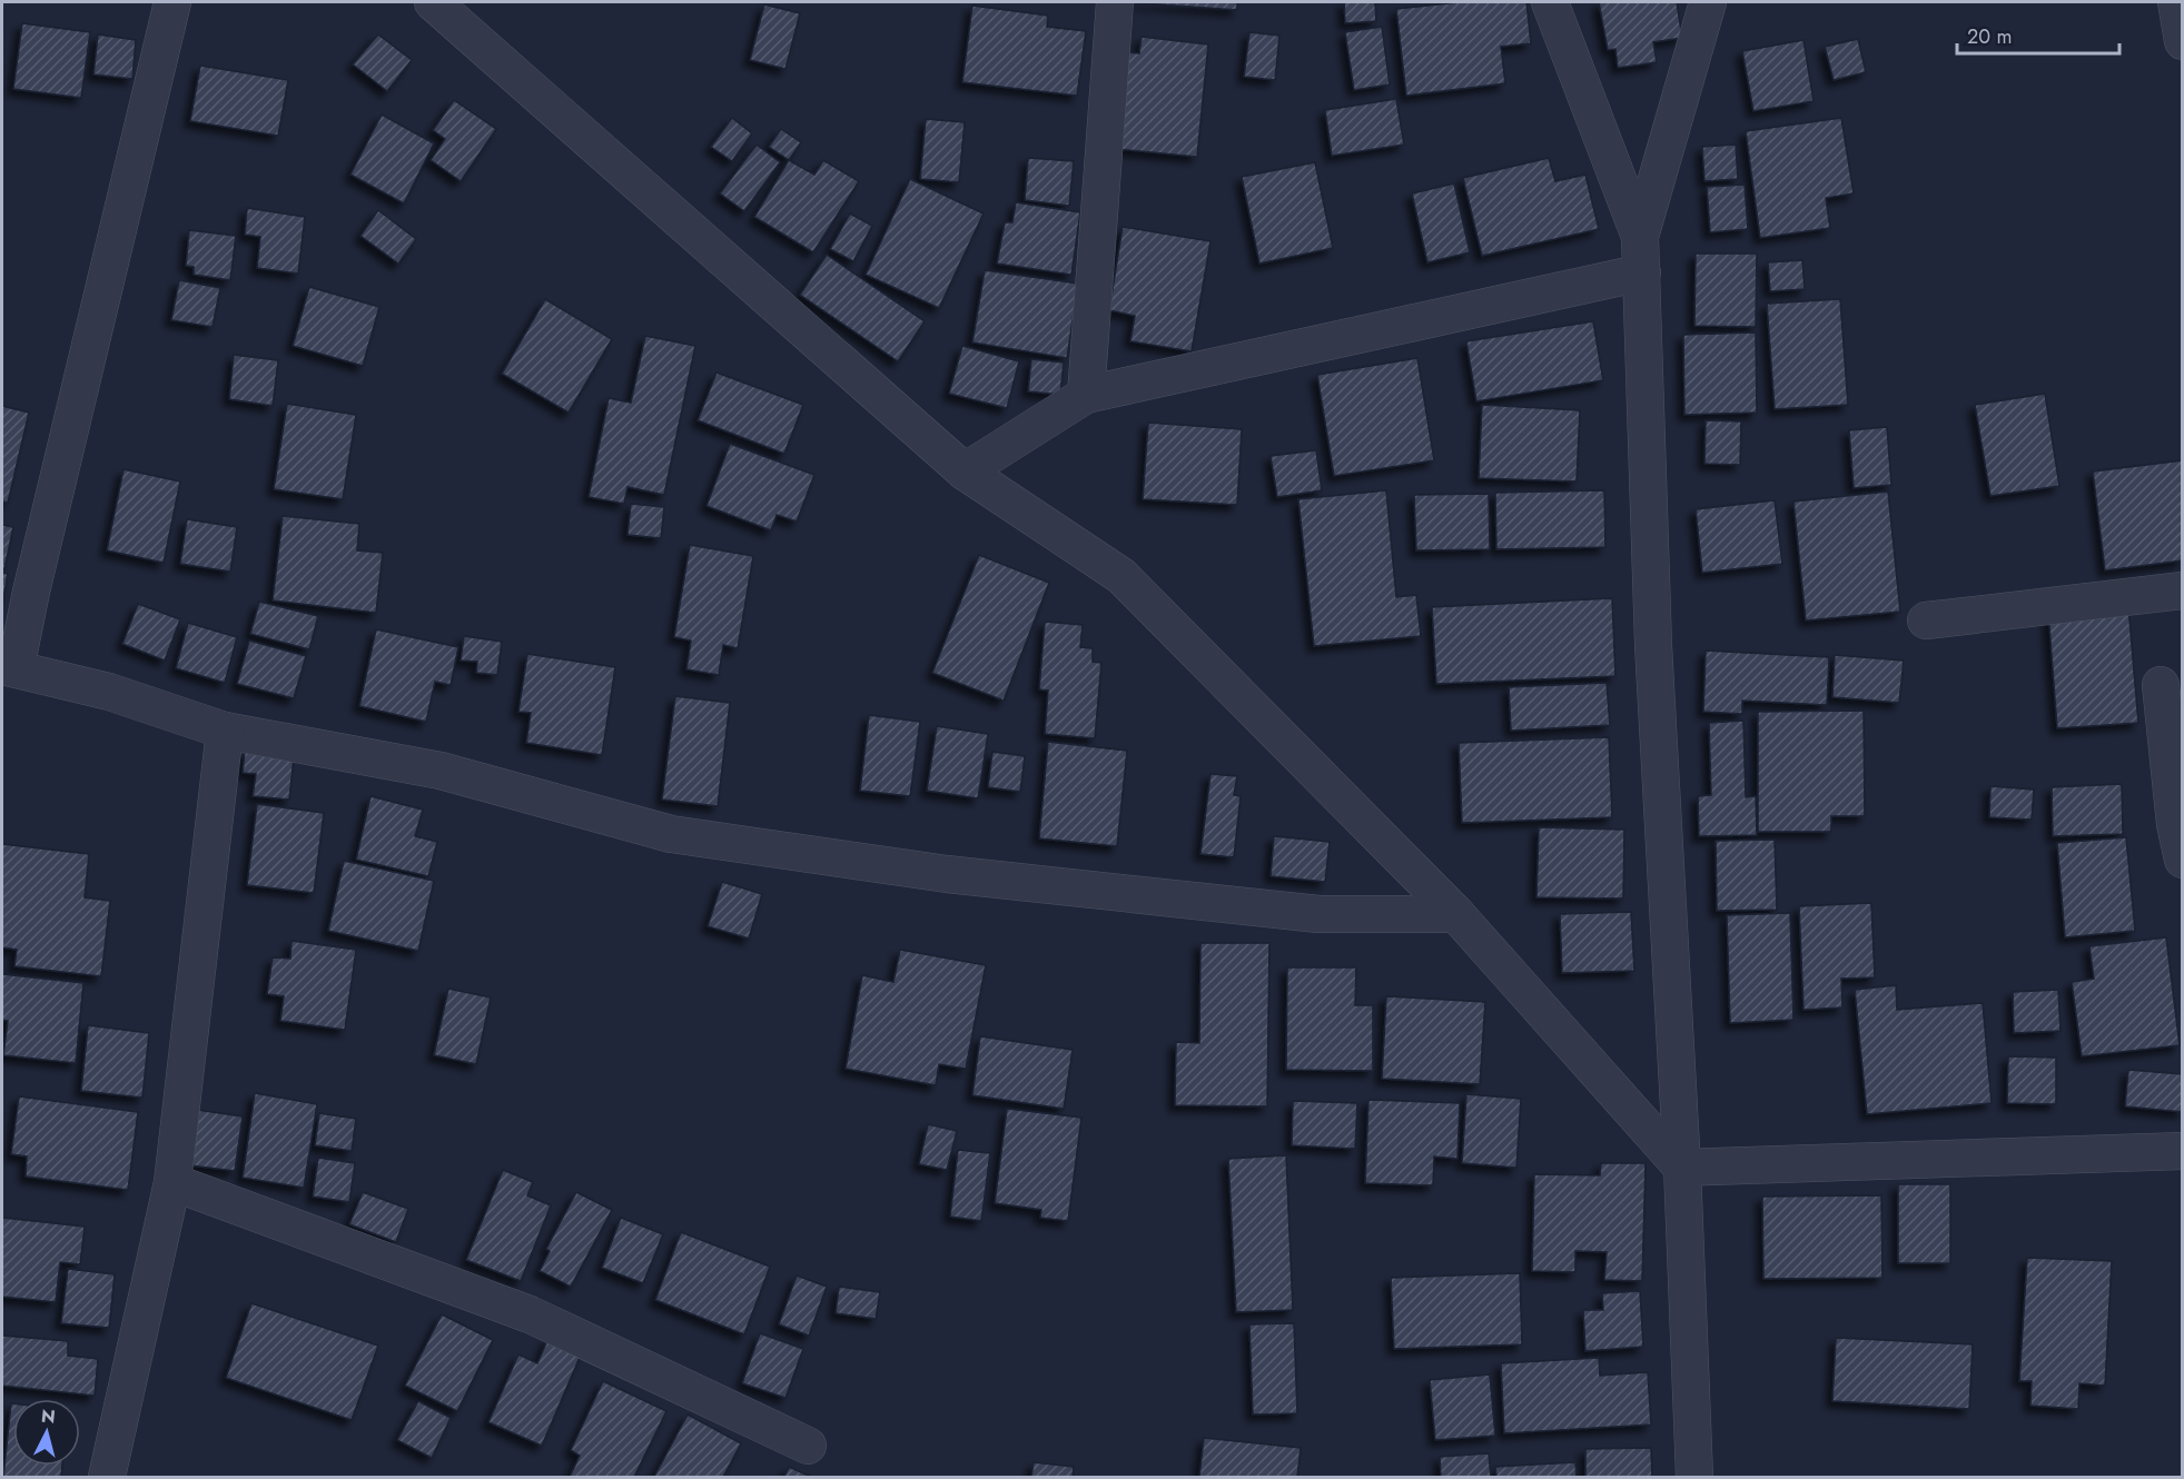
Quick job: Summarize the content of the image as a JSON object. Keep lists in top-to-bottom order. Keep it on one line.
{"scale_bar":"20 m","north":"top"}
